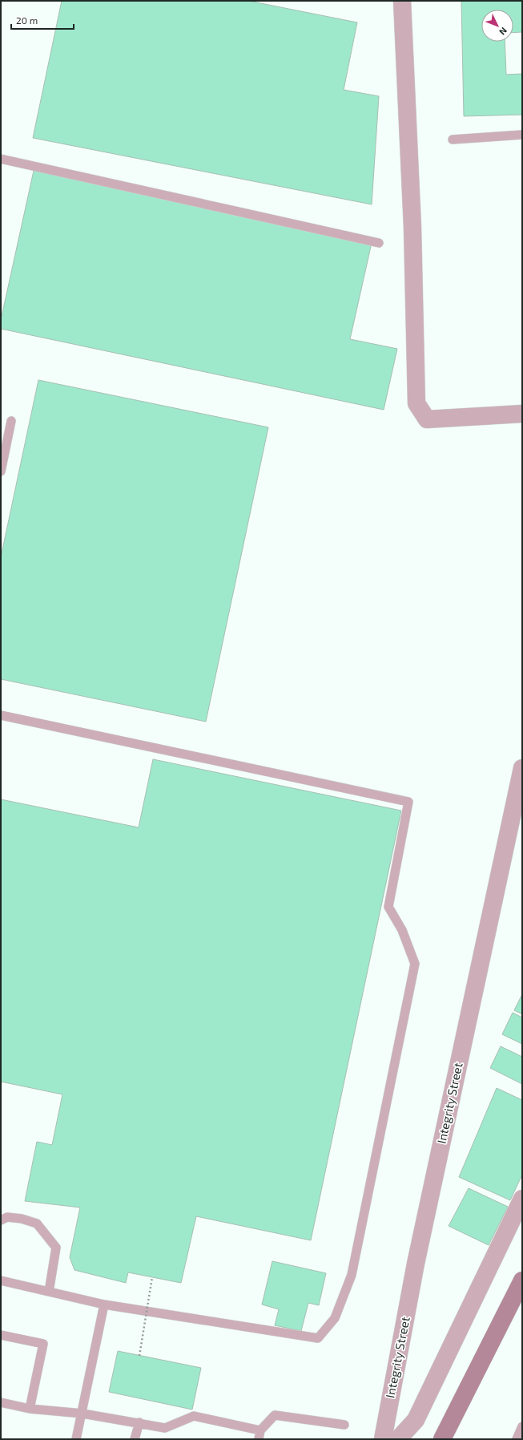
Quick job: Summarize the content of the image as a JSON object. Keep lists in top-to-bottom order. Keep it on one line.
{"streets":{"street":["Integrity Street"]},"scale_bar":"20 m","north":"bottom right"}
